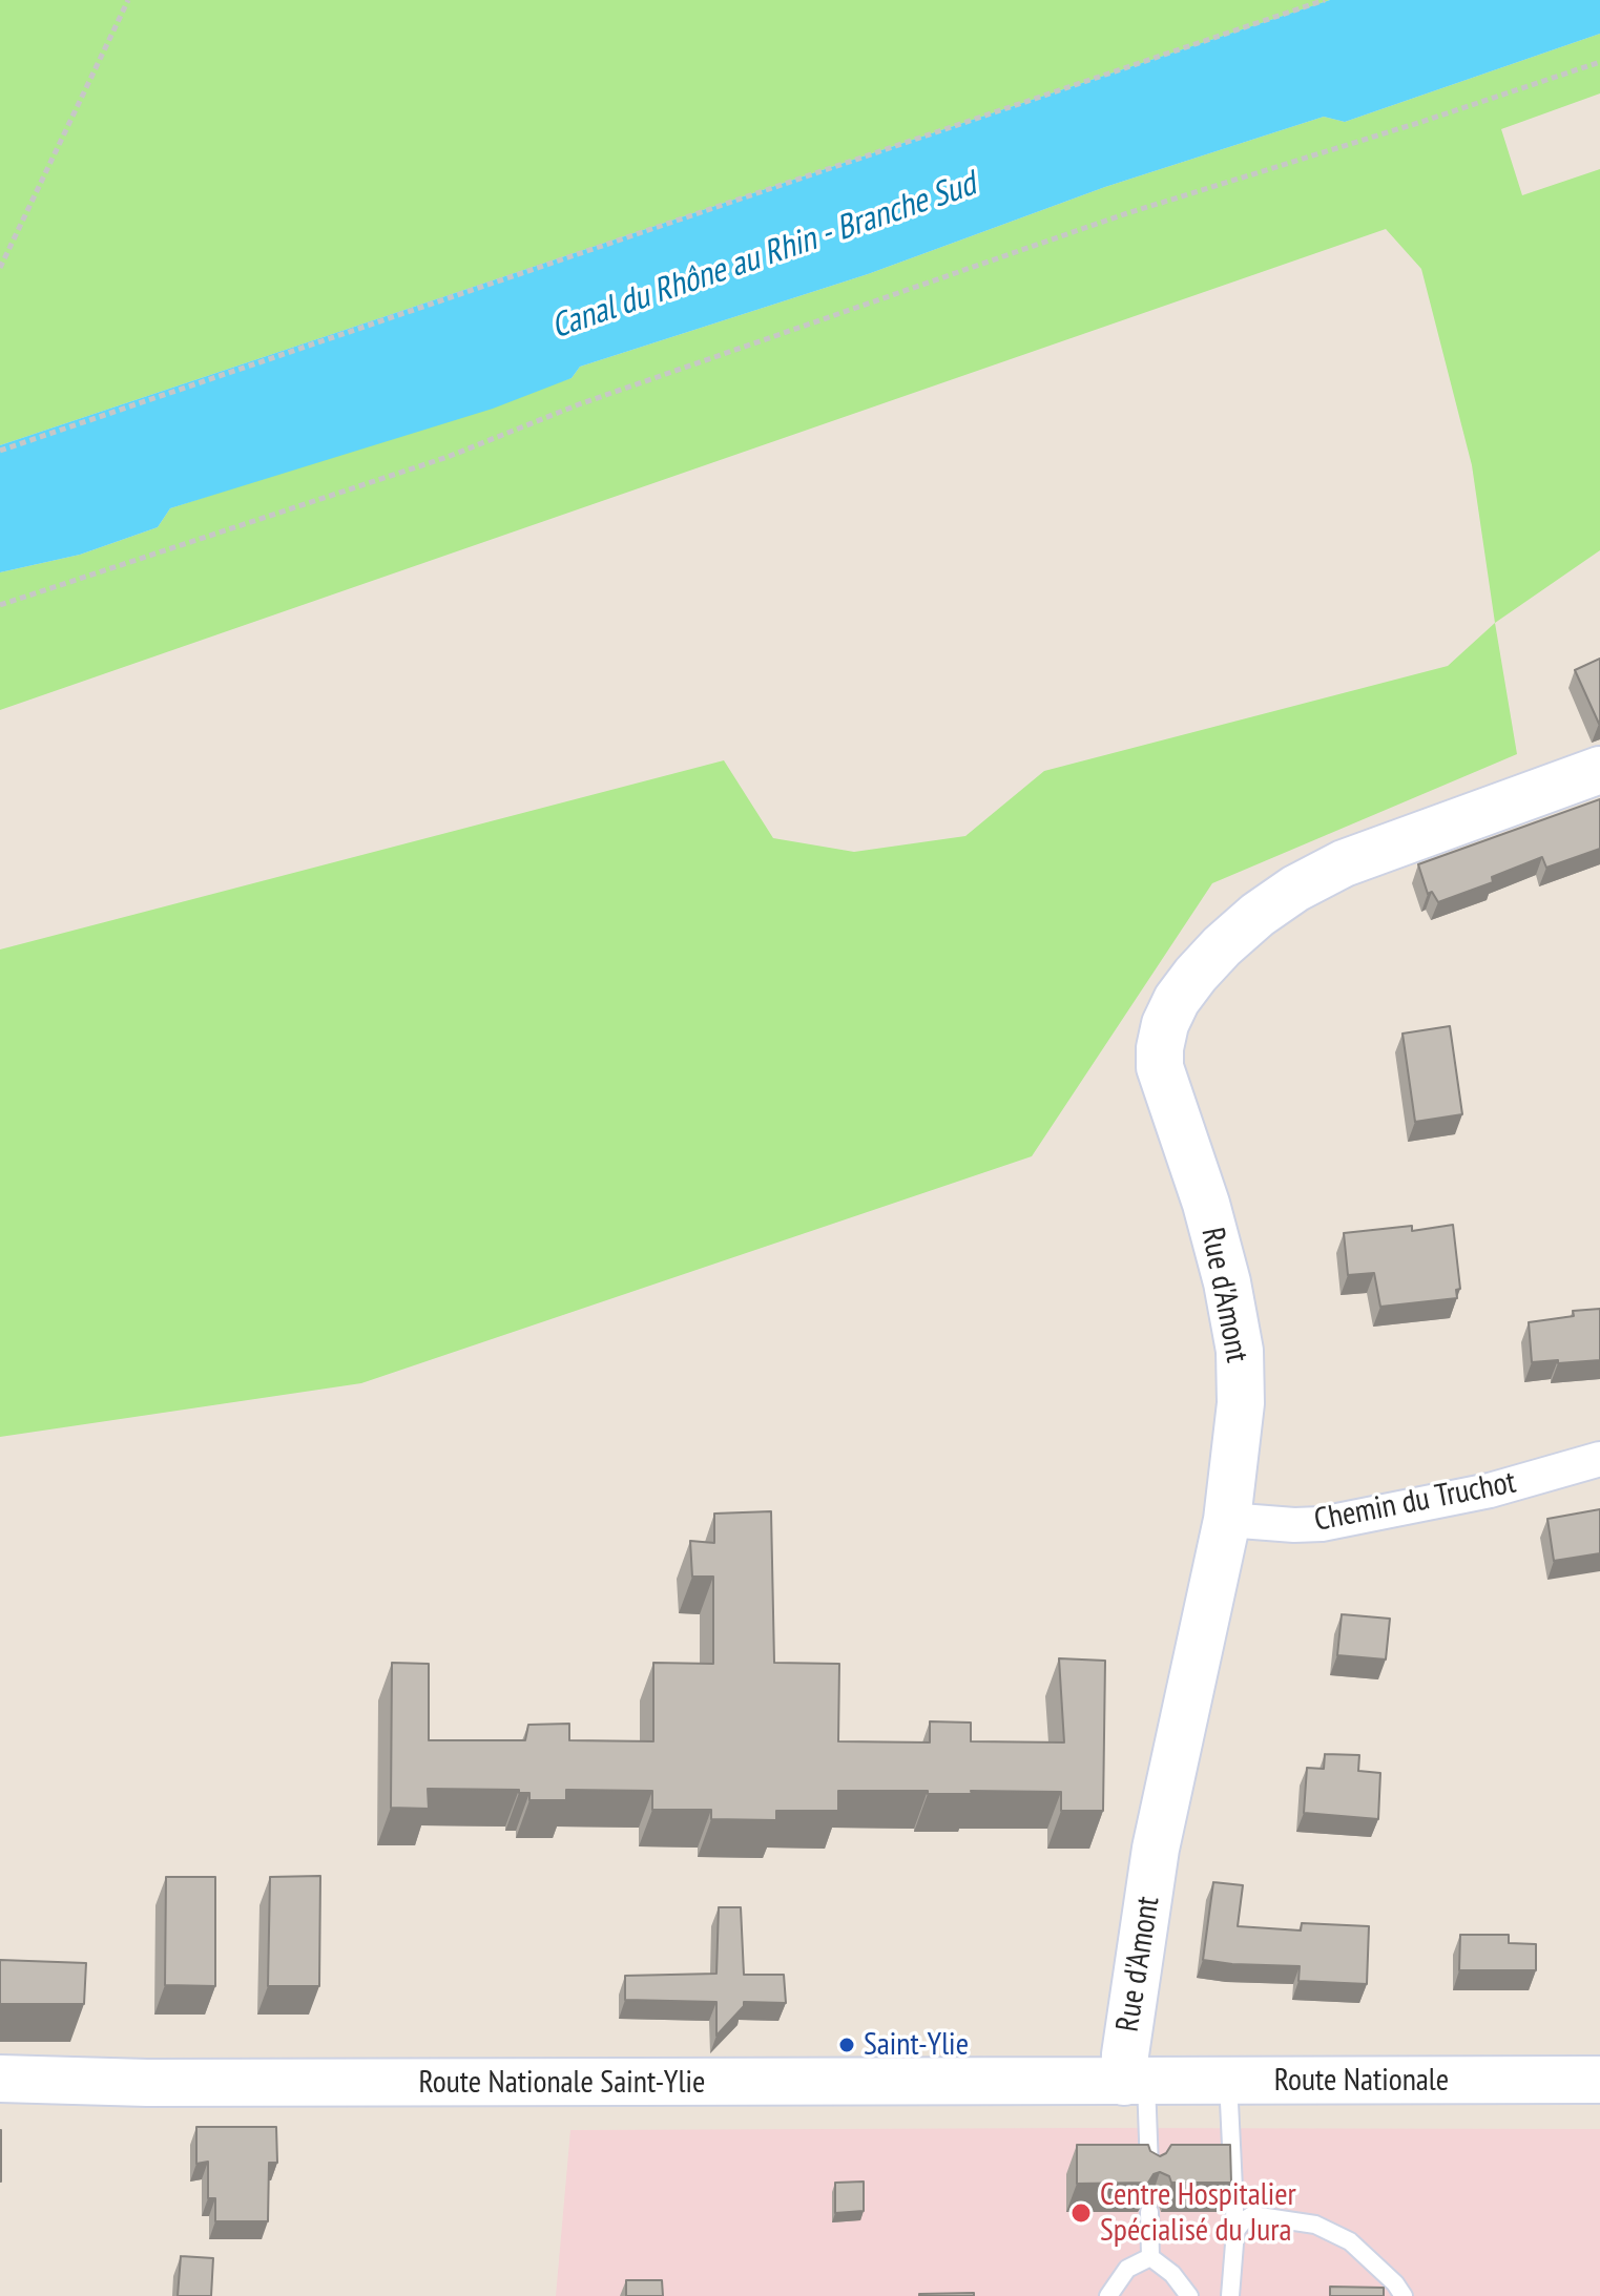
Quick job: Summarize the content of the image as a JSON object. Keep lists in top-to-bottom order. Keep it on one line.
{"streets":{"street":["Rue d'Amont","Chemin du Truchot","Route Nationale","Route Nationale Saint-Ylie"]},"crossings":[["Rue d'Amont","Chemin du Truchot"],["Rue d'Amont","Route Nationale"],["Rue d'Amont","Route Nationale Saint-Ylie"],["Route Nationale","Route Nationale Saint-Ylie"]],"water":["Canal du Rhône au Rhin - Branche Sud"],"places":["Saint-Ylie","Centre Hospitalier Spécialisé du Jura"]}
